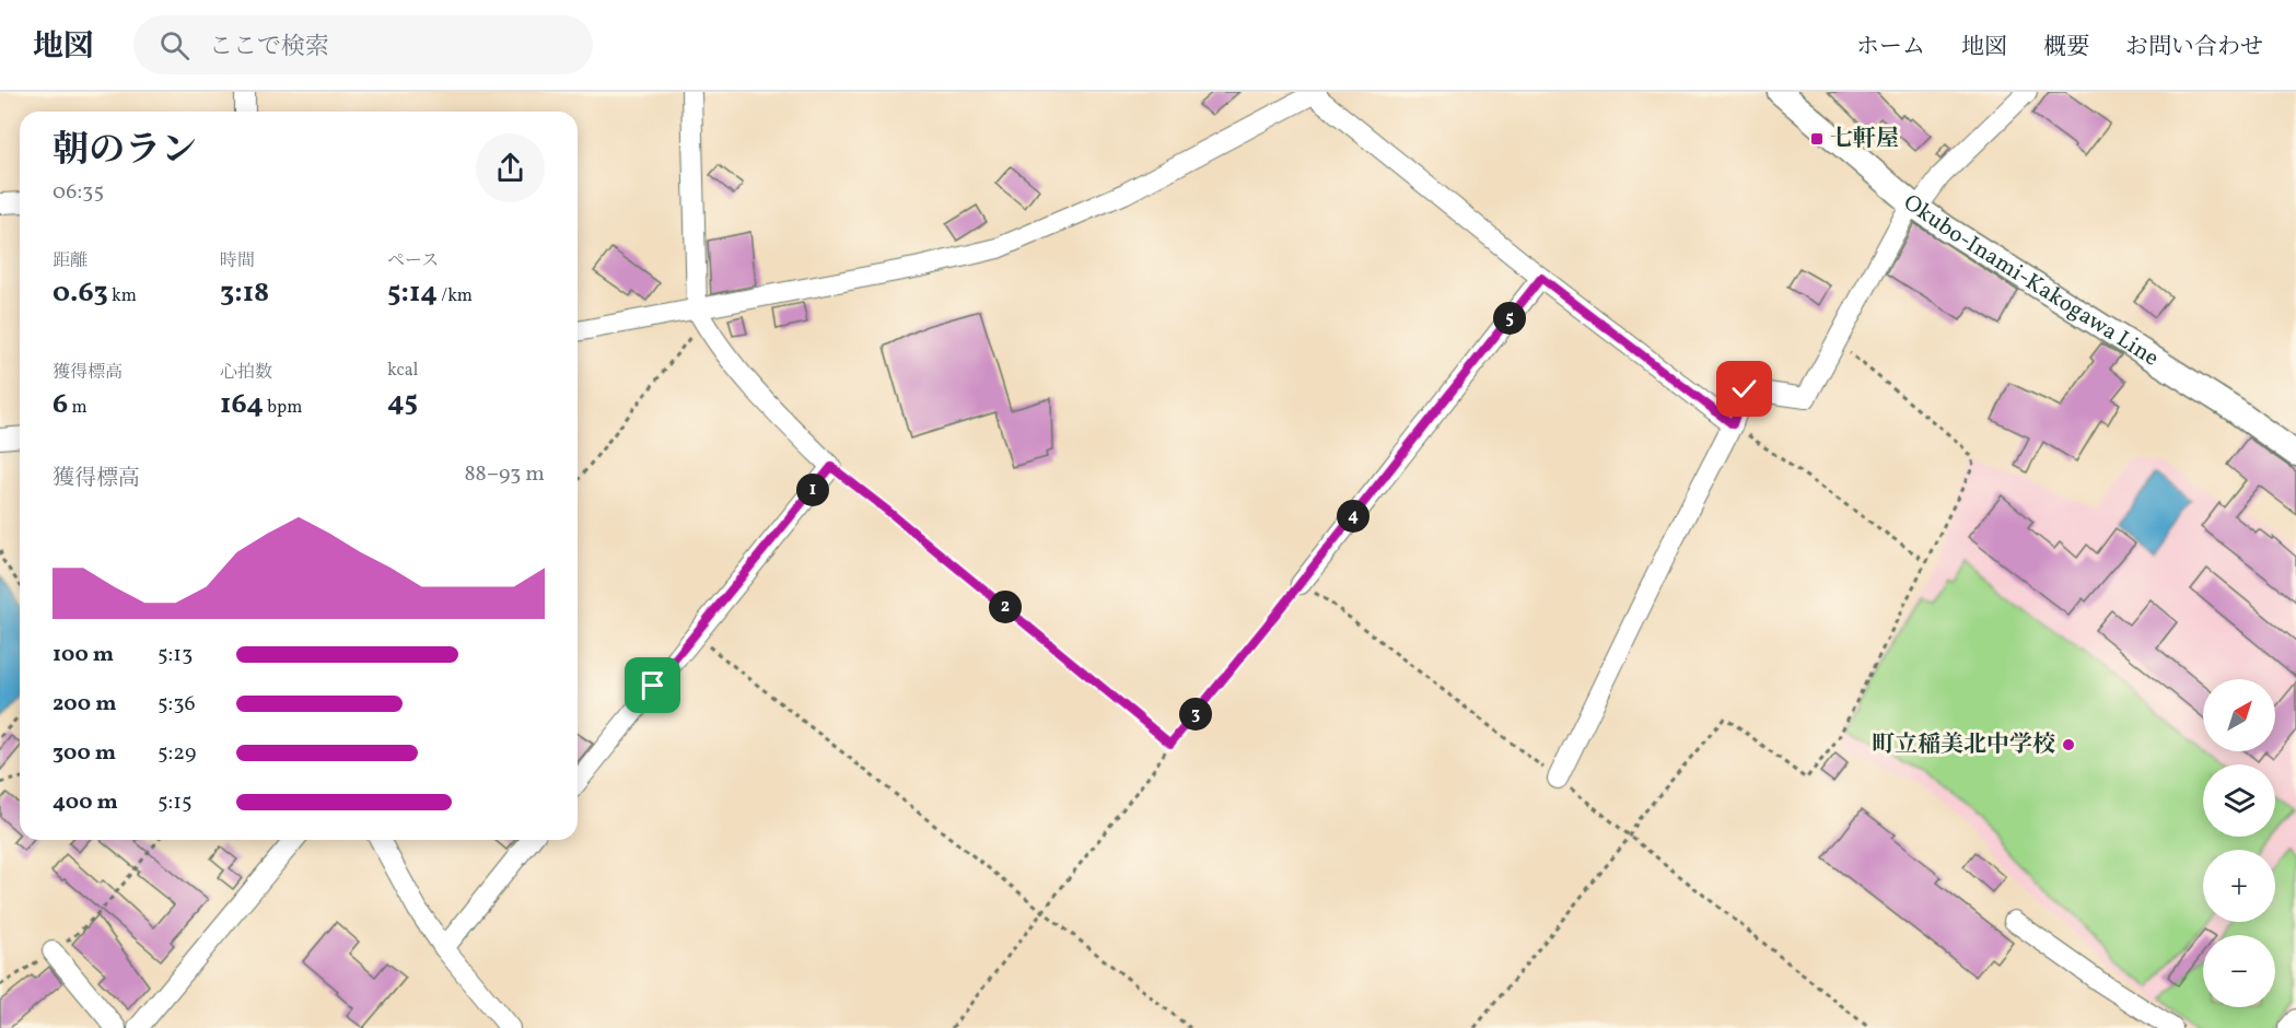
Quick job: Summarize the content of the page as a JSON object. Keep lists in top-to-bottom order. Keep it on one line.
{"streets":{"main road":["Okubo-Inami-Kakogawa Line"]},"places":{"transit":["七軒屋"],"other":["町立稲美北中学校"]},"north":"top right","page":{"header":"地図","search":"ここで検索","nav":["ホーム","地図","概要","お問い合わせ"],"heading":["朝のラン","06:35"],"stats":[["距離","0.63 km"],["時間","3:18"],["ペース","5:14 /km"],["獲得標高","6 m"],["心拍数","164 bpm"],["kcal","45"]],"pins":["5","1","4","2","3"],"chart":["獲得標高","88–93 m"],"list":[{"name":"100 m","note":"5:13"},{"name":"200 m","note":"5:36"},{"name":"300 m","note":"5:29"},{"name":"400 m","note":"5:15"}],"map_buttons":["+","−"]}}
